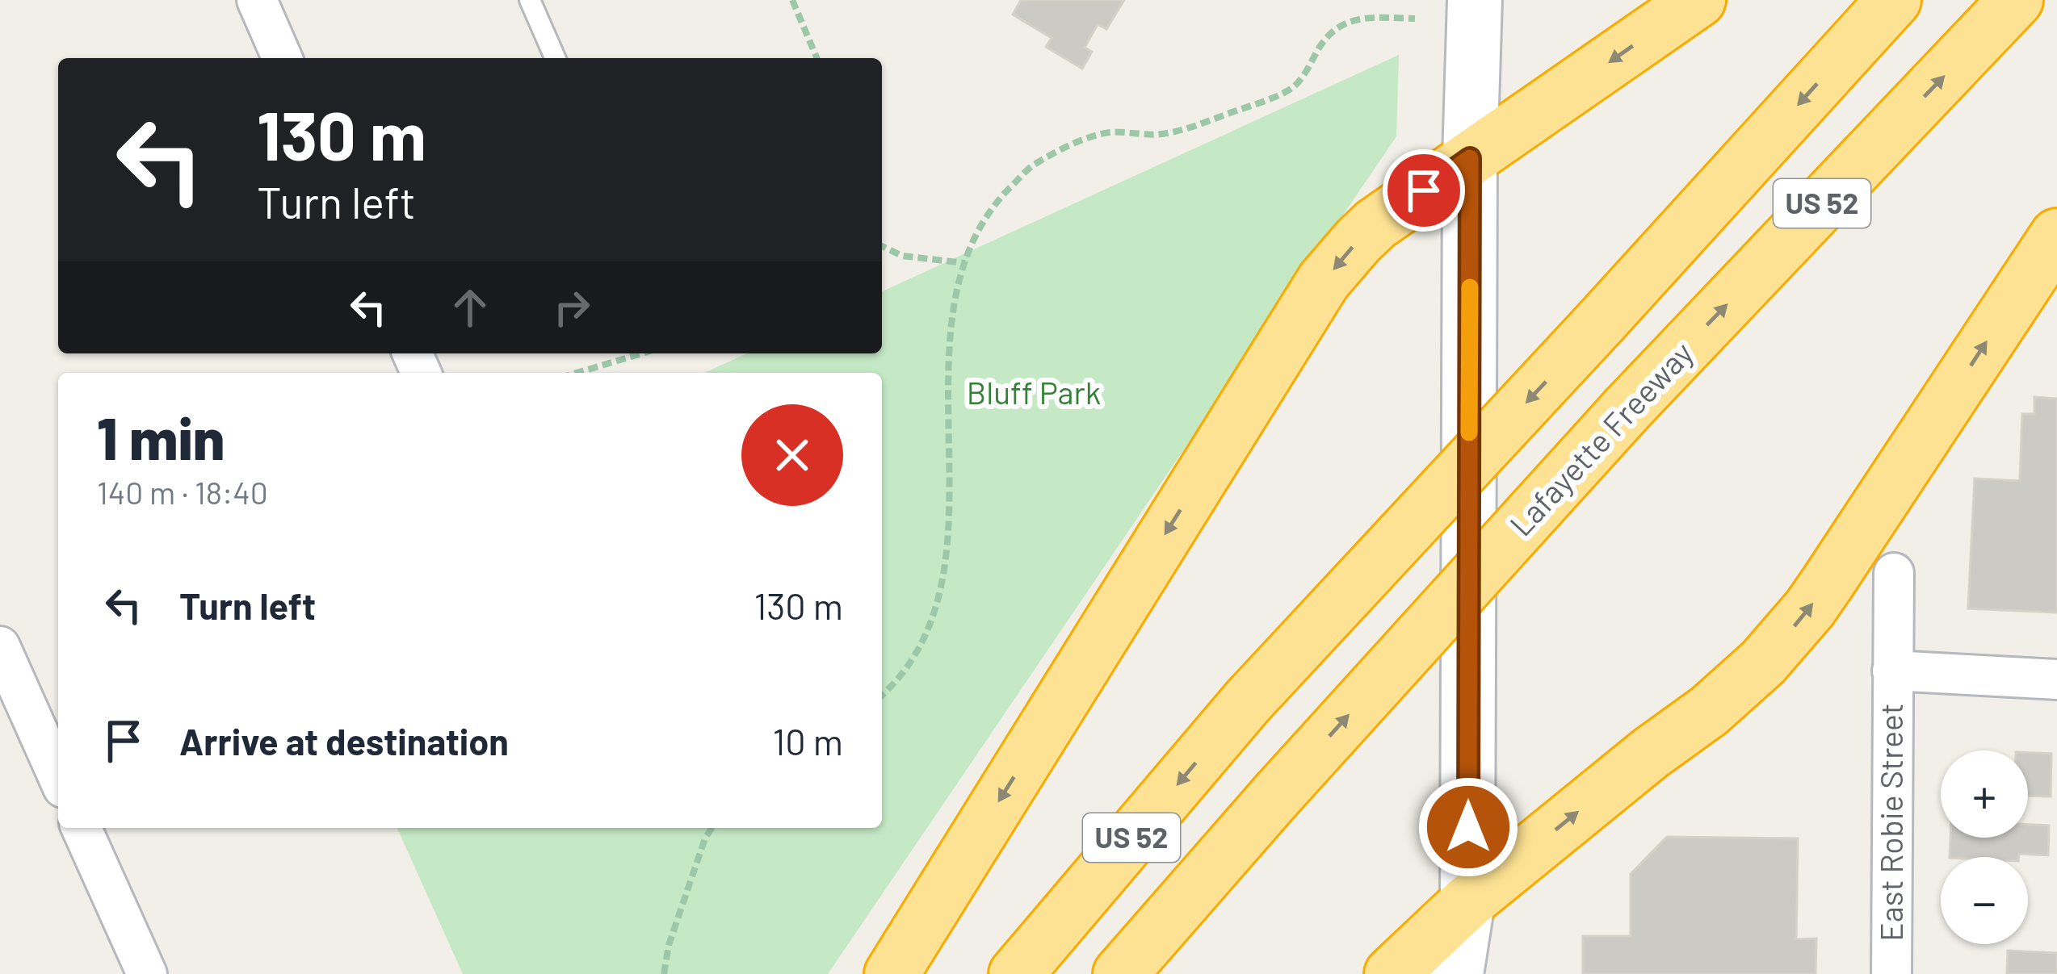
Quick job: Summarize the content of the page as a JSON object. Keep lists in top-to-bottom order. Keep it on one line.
{"streets":{"highway":["US 52","Lafayette Freeway"],"street":["East Robie Street"]},"parks":["Bluff Park"],"page":{"turn":["130 m","Turn left"],"heading":["1 min","140 m · 18:40"],"list":[{"name":"Turn left","value":"130 m"},{"name":"Arrive at destination","value":"10 m"}],"map_buttons":["+","−"]}}
